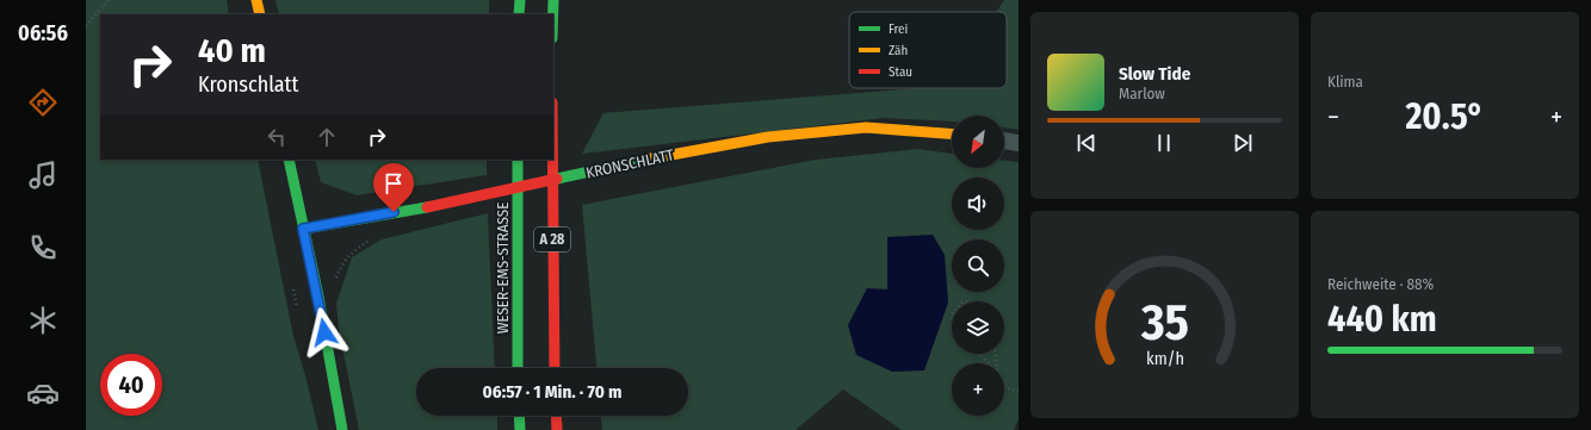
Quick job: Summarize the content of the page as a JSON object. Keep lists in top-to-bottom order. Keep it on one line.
{"streets":{"main road":["KRONSCHLATT","A 28","WESER-EMS-STRASSE"]},"legend":["Frei","Zäh","Stau"],"north":"bottom left","page":{"tabs":"06:56","tile":["Klima",["Reichweite · 88%","440 km"]],"turn":["40 m","Kronschlatt"],"song":["Slow Tide","Marlow"],"heat":["−","20.5°","+"],"map_buttons":"+","limit":"40","trip":"06:57 · 1 Min. · 70 m","gauge":["35","km/h"]}}
